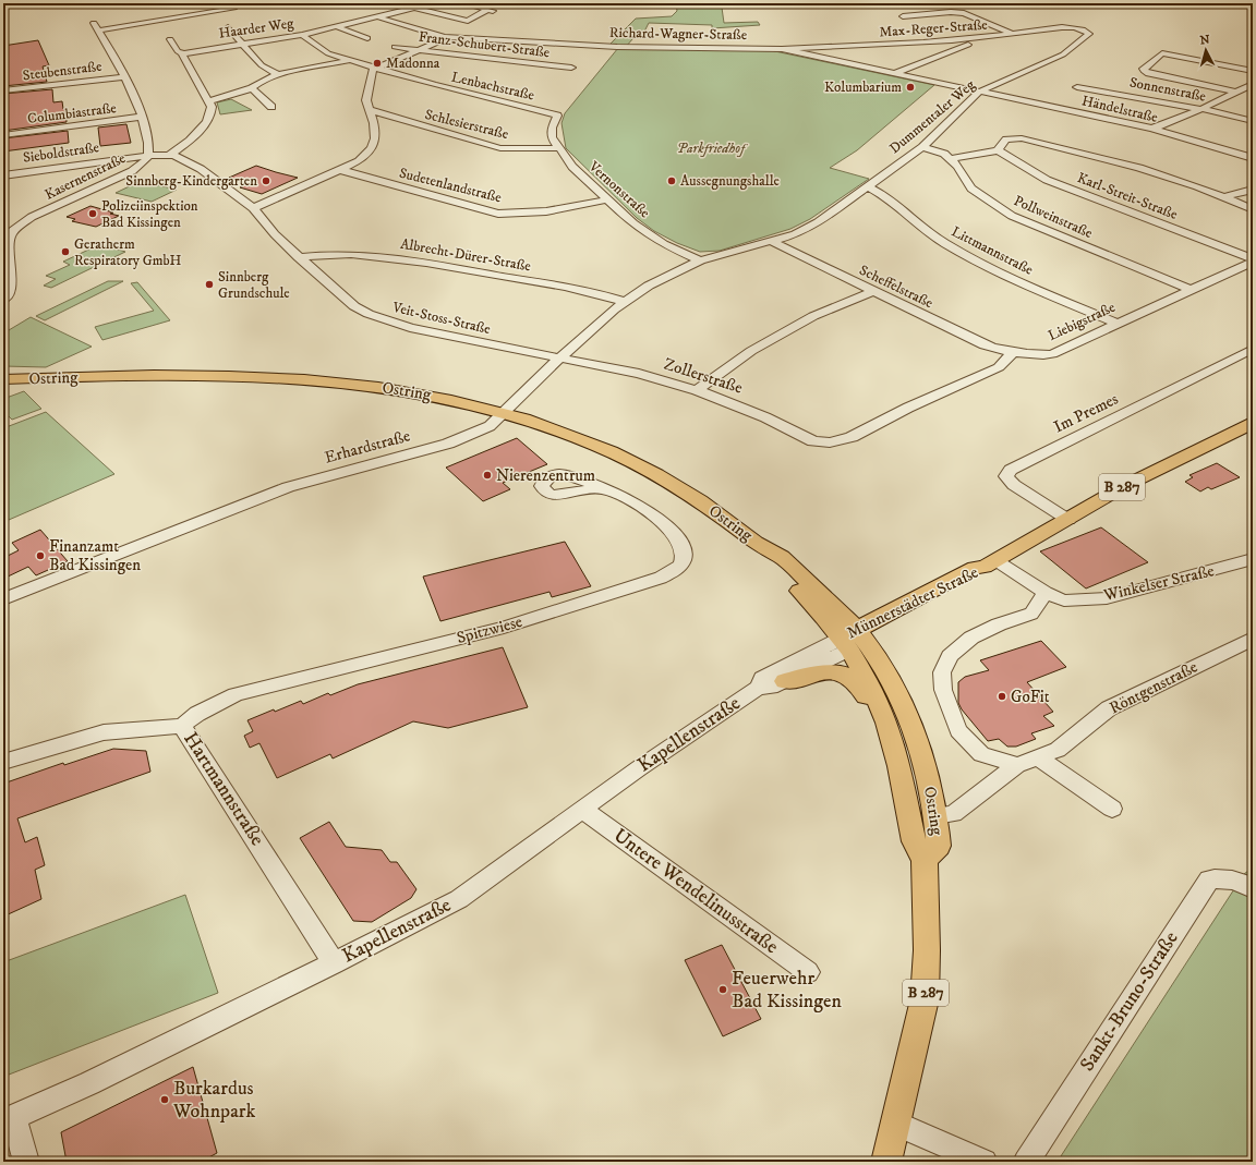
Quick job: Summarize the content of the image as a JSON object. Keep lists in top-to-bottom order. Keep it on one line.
{"streets":{"main road":["Ostring","B 287","Münnerstädter Straße"],"street":["Haarder Weg","Max-Reger-Straße","Richard-Wagner-Straße","Franz-Schubert-Straße","Steubenstraße","Lenbachstraße","Sonnenstraße","Händelstraße","Columbiastraße","Dummentaler Weg","Schlesierstraße","Sieboldstraße","Kasernenstraße","Sudetenlandstraße","Vernonstraße","Karl-Streit-Straße","Pollweinstraße","Littmannstraße","Albrecht-Dürer-Straße","Scheffelstraße","Veit-Stoss-Straße","Liebigstraße","Zollerstraße","Im Premes","Erhardstraße","Winkelser Straße","Spitzwiese","Röntgenstraße","Kapellenstraße","Hartmannstraße","Untere Wendelinusstraße","Sankt-Bruno-Straße"]},"crossings":[["Haarder Weg","Richard-Wagner-Straße"],["Haarder Weg","Lenbachstraße"],["Max-Reger-Straße","Richard-Wagner-Straße"],["Max-Reger-Straße","Dummentaler Weg"],["Richard-Wagner-Straße","Händelstraße"],["Richard-Wagner-Straße","Dummentaler Weg"],["Steubenstraße","Kasernenstraße"],["Lenbachstraße","Vernonstraße"],["Händelstraße","Dummentaler Weg"],["Columbiastraße","Kasernenstraße"],["Dummentaler Weg","Vernonstraße"],["Dummentaler Weg","Pollweinstraße"],["Dummentaler Weg","Littmannstraße"],["Dummentaler Weg","Scheffelstraße"],["Dummentaler Weg","Erhardstraße"],["Schlesierstraße","Vernonstraße"],["Sieboldstraße","Kasernenstraße"],["Sieboldstraße","Veit-Stoss-Straße"],["Sudetenlandstraße","Vernonstraße"],["Vernonstraße","Erhardstraße"],["Pollweinstraße","Liebigstraße"],["Littmannstraße","Liebigstraße"],["Albrecht-Dürer-Straße","Veit-Stoss-Straße"],["Albrecht-Dürer-Straße","Erhardstraße"],["Scheffelstraße","Liebigstraße"],["Scheffelstraße","Zollerstraße"],["Veit-Stoss-Straße","Zollerstraße"],["Veit-Stoss-Straße","Erhardstraße"],["Liebigstraße","Zollerstraße"],["Zollerstraße","Erhardstraße"],["Ostring","Erhardstraße"],["Ostring","Münnerstädter Straße"],["Ostring","Röntgenstraße"],["Ostring","Kapellenstraße"],["Im Premes","Münnerstädter Straße"],["Winkelser Straße","Münnerstädter Straße"],["Münnerstädter Straße","Kapellenstraße"],["Spitzwiese","Hartmannstraße"],["Kapellenstraße","Hartmannstraße"],["Kapellenstraße","Untere Wendelinusstraße"]],"parks":["Parkfriedhof"],"places":["Madonna","Kolumbarium","Sinnberg-Kindergarten","Aussegnungshalle","Polizeiinspektion Bad Kissingen","Geratherm Respiratory GmbH","Sinnberg Grundschule","Nierenzentrum","Finanzamt Bad Kissingen","GoFit","Feuerwehr Bad Kissingen","Burkardus Wohnpark"],"north":"top"}
